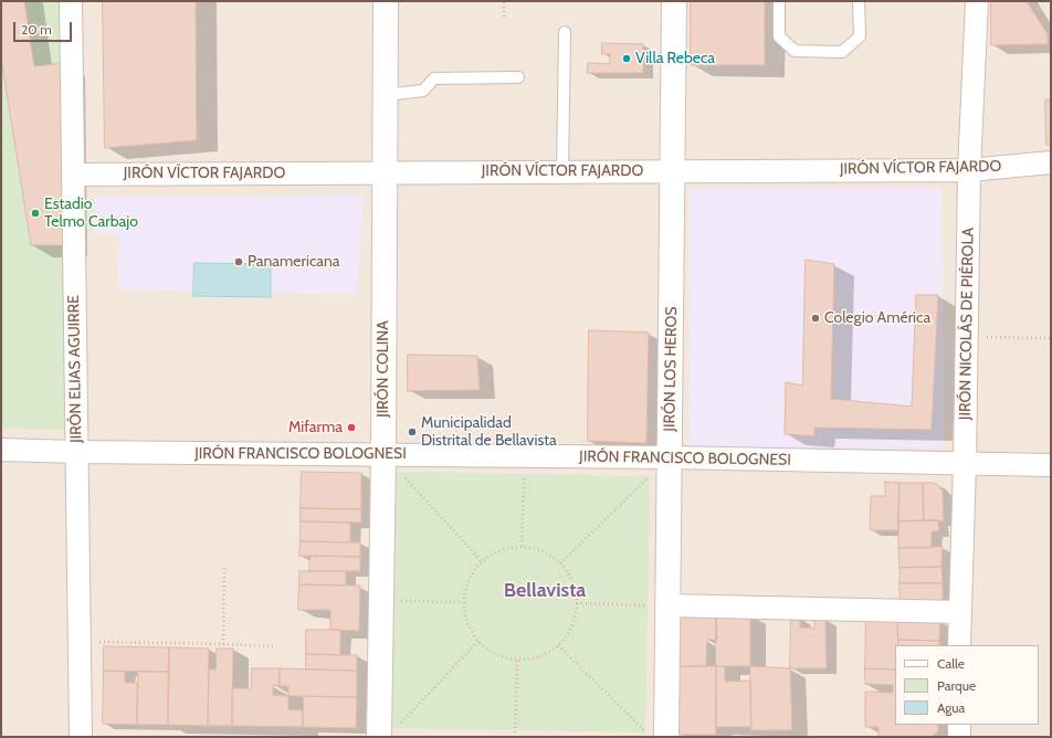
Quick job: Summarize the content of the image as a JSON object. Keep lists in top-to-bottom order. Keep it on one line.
{"streets":{"street":["JIRÓN VÍCTOR FAJARDO","JIRÓN NICOLÁS DE PIÉROLA","JIRÓN ELIAS AGUIRRE","JIRÓN COLINA","JIRÓN LOS HEROS","JIRÓN FRANCISCO BOLOGNESI"]},"crossings":[["JIRÓN VÍCTOR FAJARDO","JIRÓN NICOLÁS DE PIÉROLA"],["JIRÓN VÍCTOR FAJARDO","JIRÓN ELIAS AGUIRRE"],["JIRÓN VÍCTOR FAJARDO","JIRÓN COLINA"],["JIRÓN VÍCTOR FAJARDO","JIRÓN LOS HEROS"],["JIRÓN NICOLÁS DE PIÉROLA","JIRÓN FRANCISCO BOLOGNESI"],["JIRÓN ELIAS AGUIRRE","JIRÓN FRANCISCO BOLOGNESI"],["JIRÓN COLINA","JIRÓN FRANCISCO BOLOGNESI"],["JIRÓN LOS HEROS","JIRÓN FRANCISCO BOLOGNESI"]],"districts":["Bellavista"],"places":["Villa Rebeca","Estadio Telmo Carbajo","Panamericana","Colegio América","Mifarma","Municipalidad Distrital de Bellavista"],"legend":["Calle","Parque","Agua"],"scale_bar":"20 m"}
